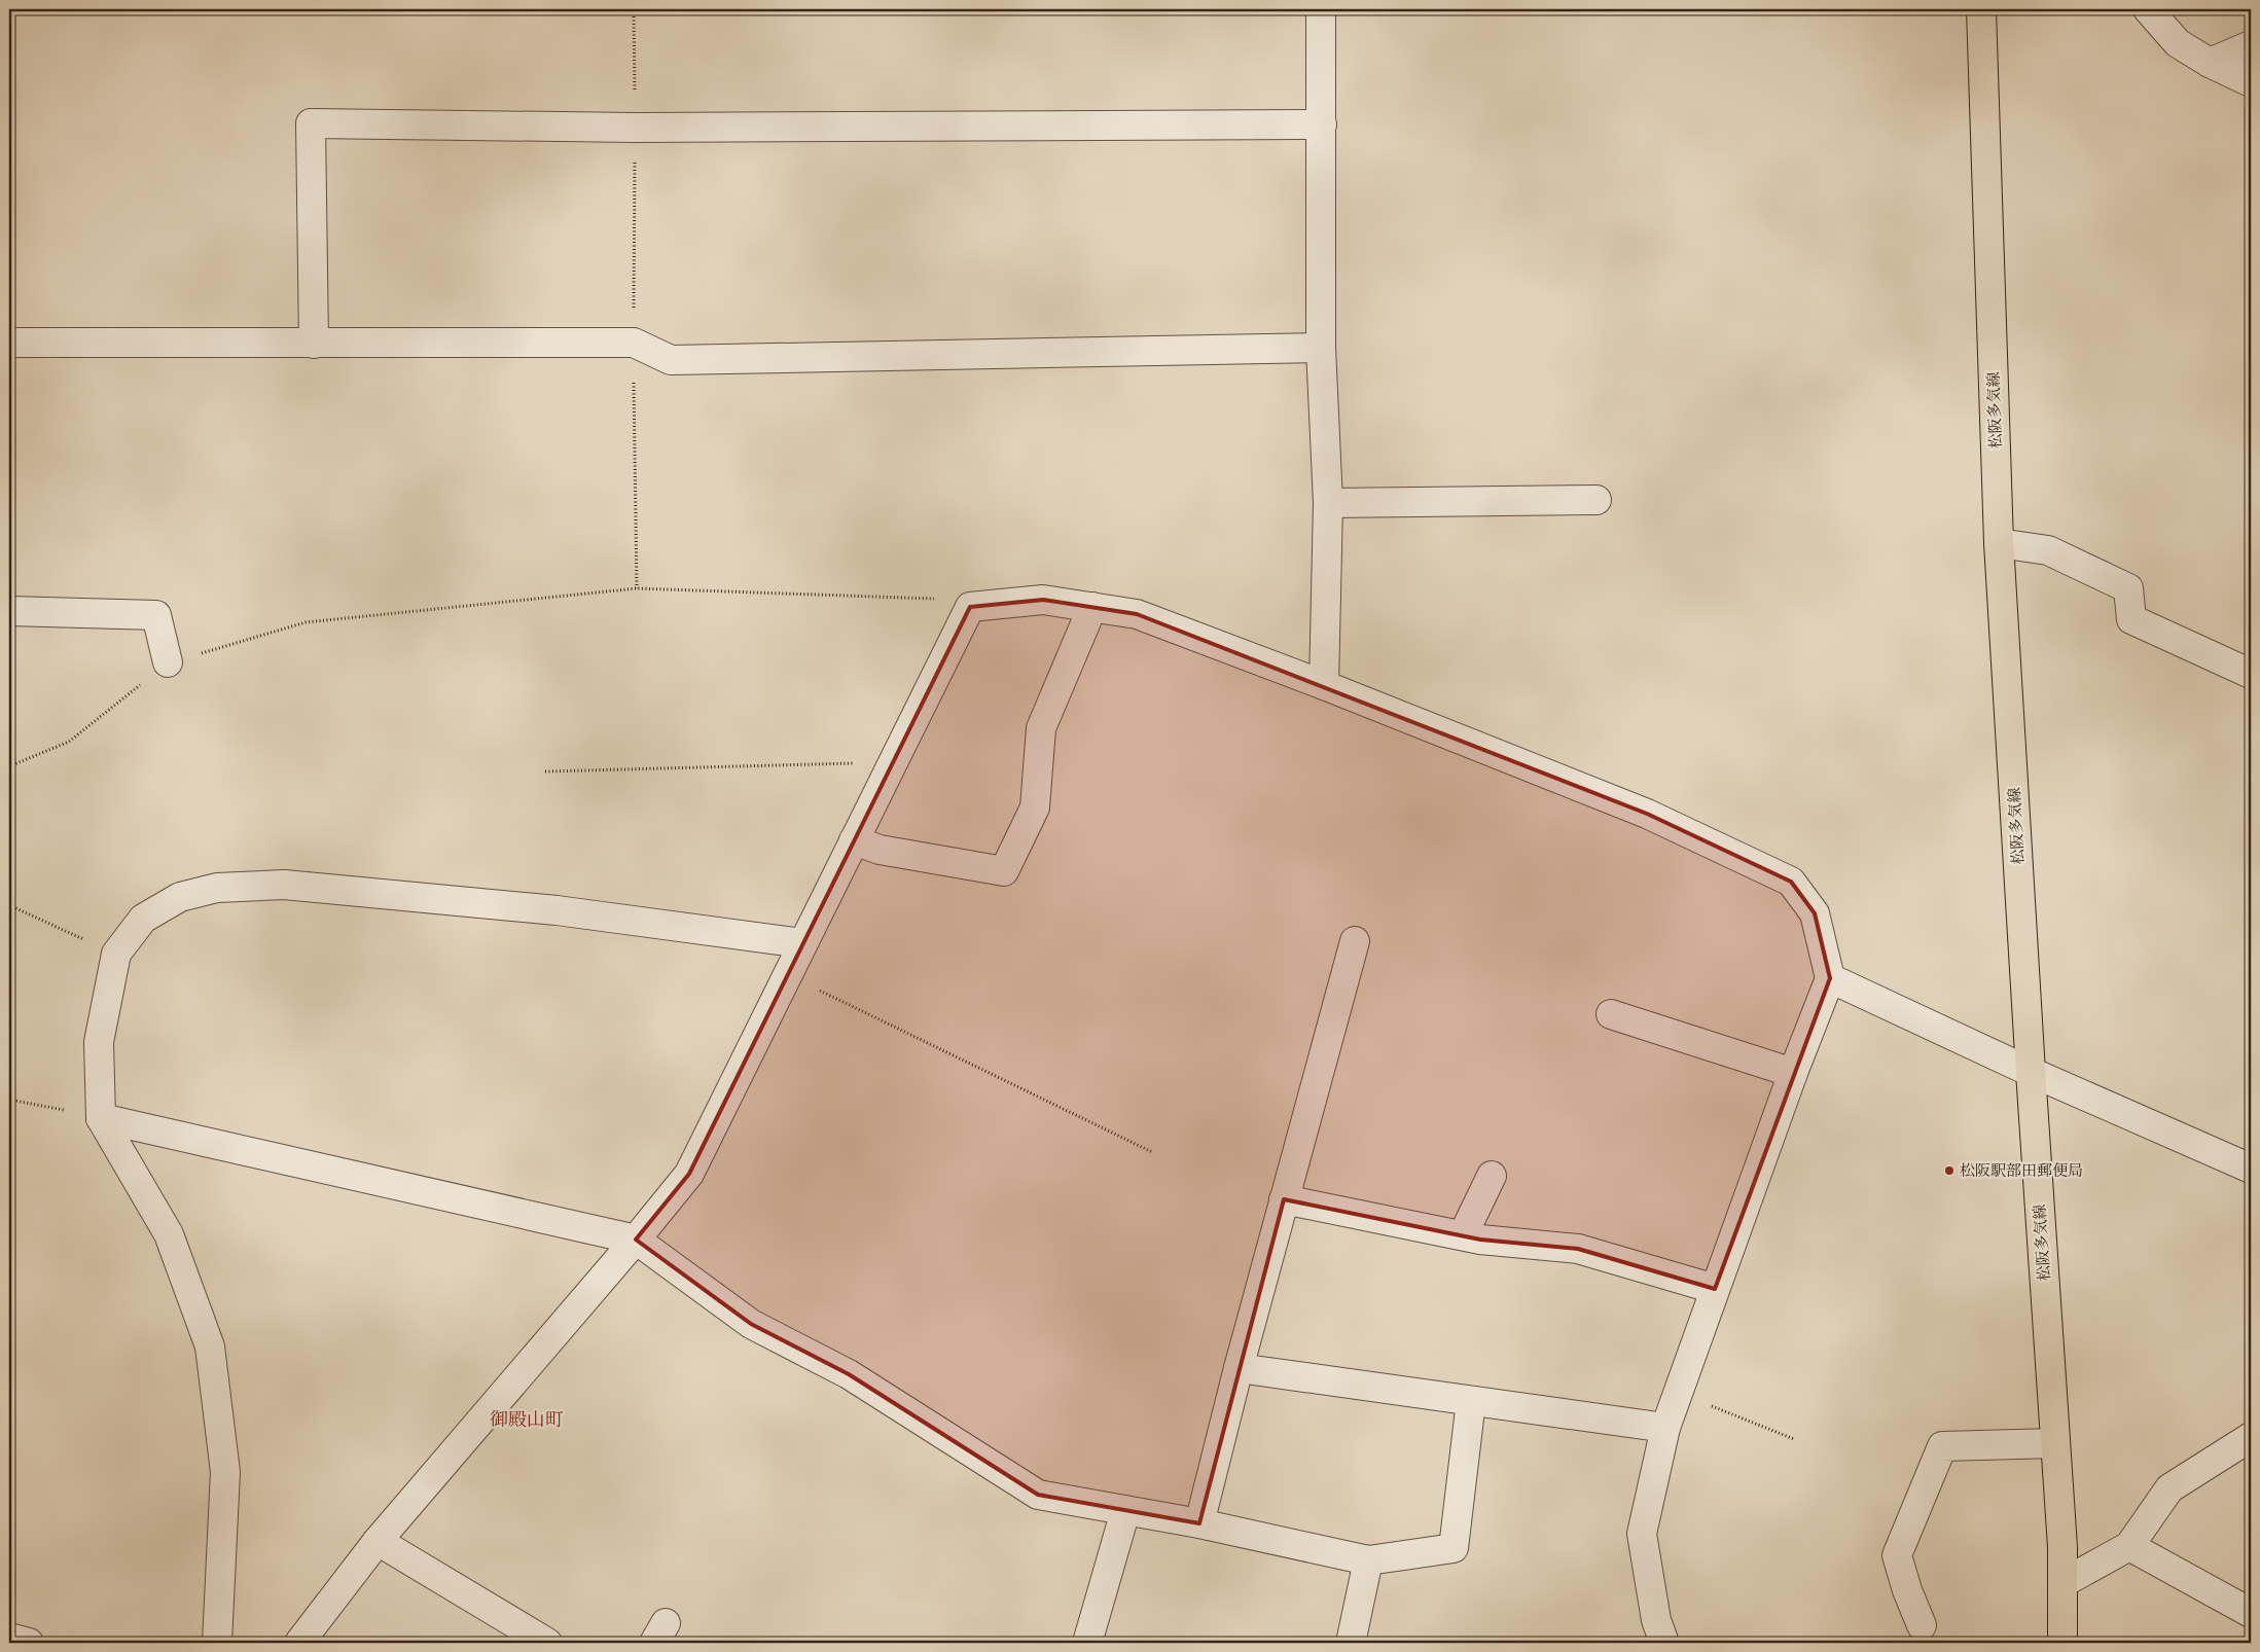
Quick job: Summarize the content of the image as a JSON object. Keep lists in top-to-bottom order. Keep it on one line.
{"streets":{"main road":["松阪多気線"]},"districts":["御殿山町"],"places":["松阪駅部田郵便局"]}
